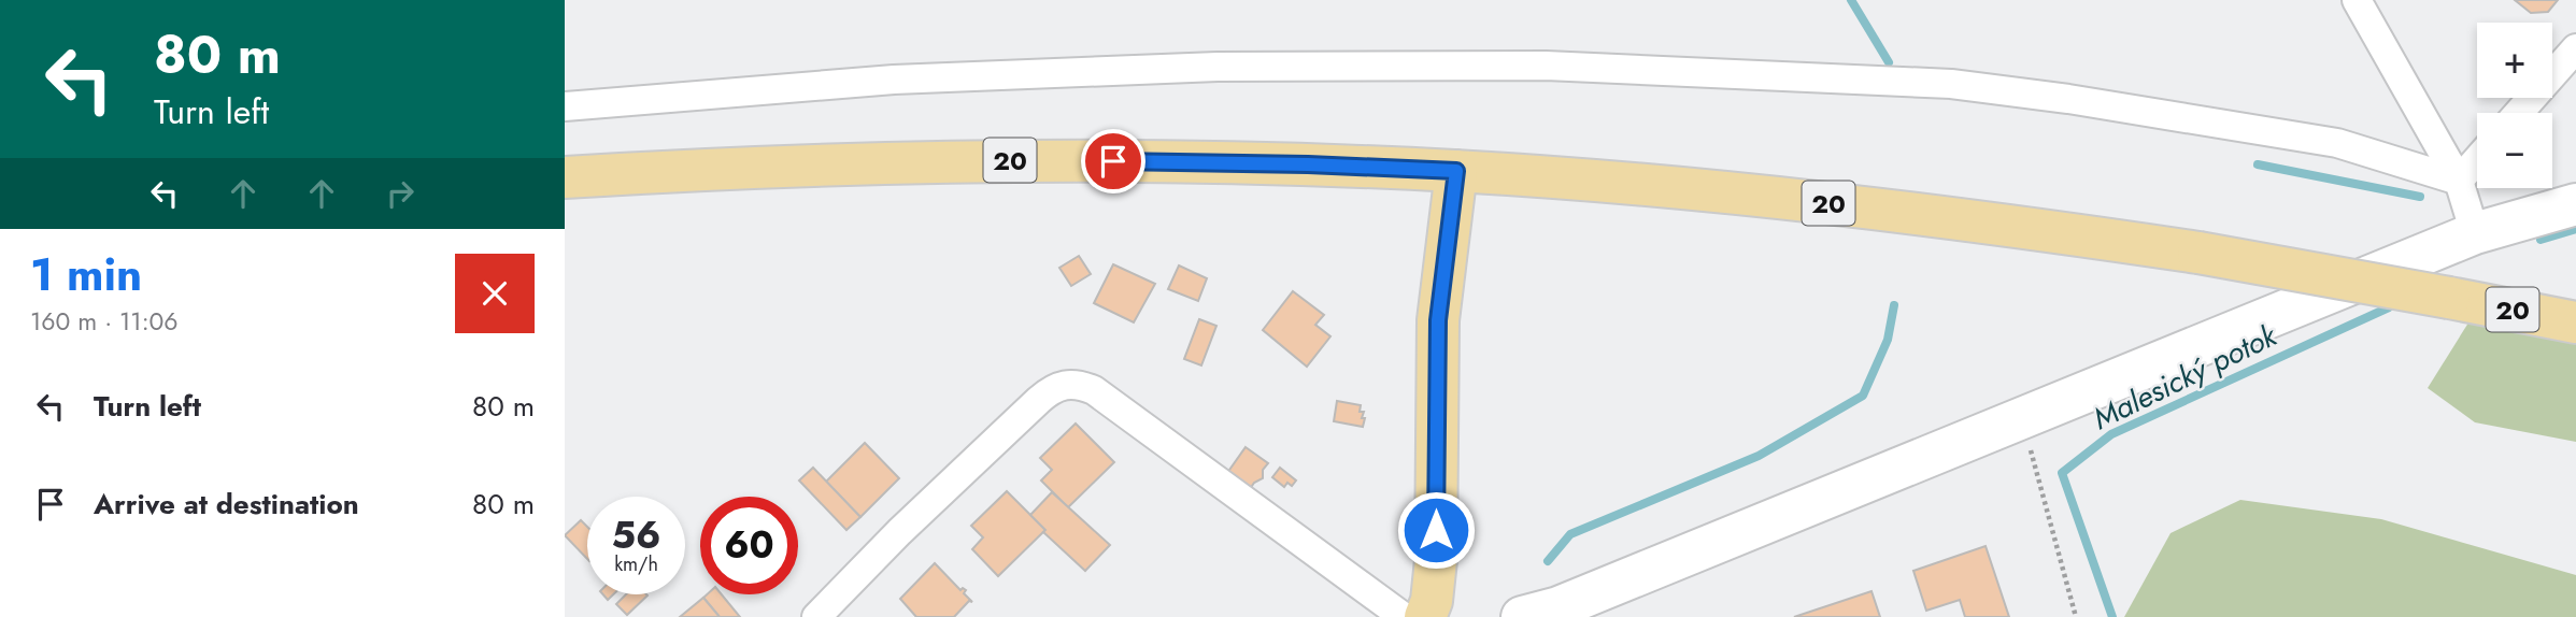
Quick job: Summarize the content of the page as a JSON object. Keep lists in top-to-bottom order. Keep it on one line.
{"streets":{"main road":["20"]},"water":["Malesický potok"],"page":{"turn":["80 m","Turn left"],"map_buttons":["+","−"],"heading":["1 min","160 m · 11:06"],"list":[{"name":"Turn left","value":"80 m"},{"name":"Arrive at destination","value":"80 m"}],"speed":"56 km/h","limit":"60"}}
